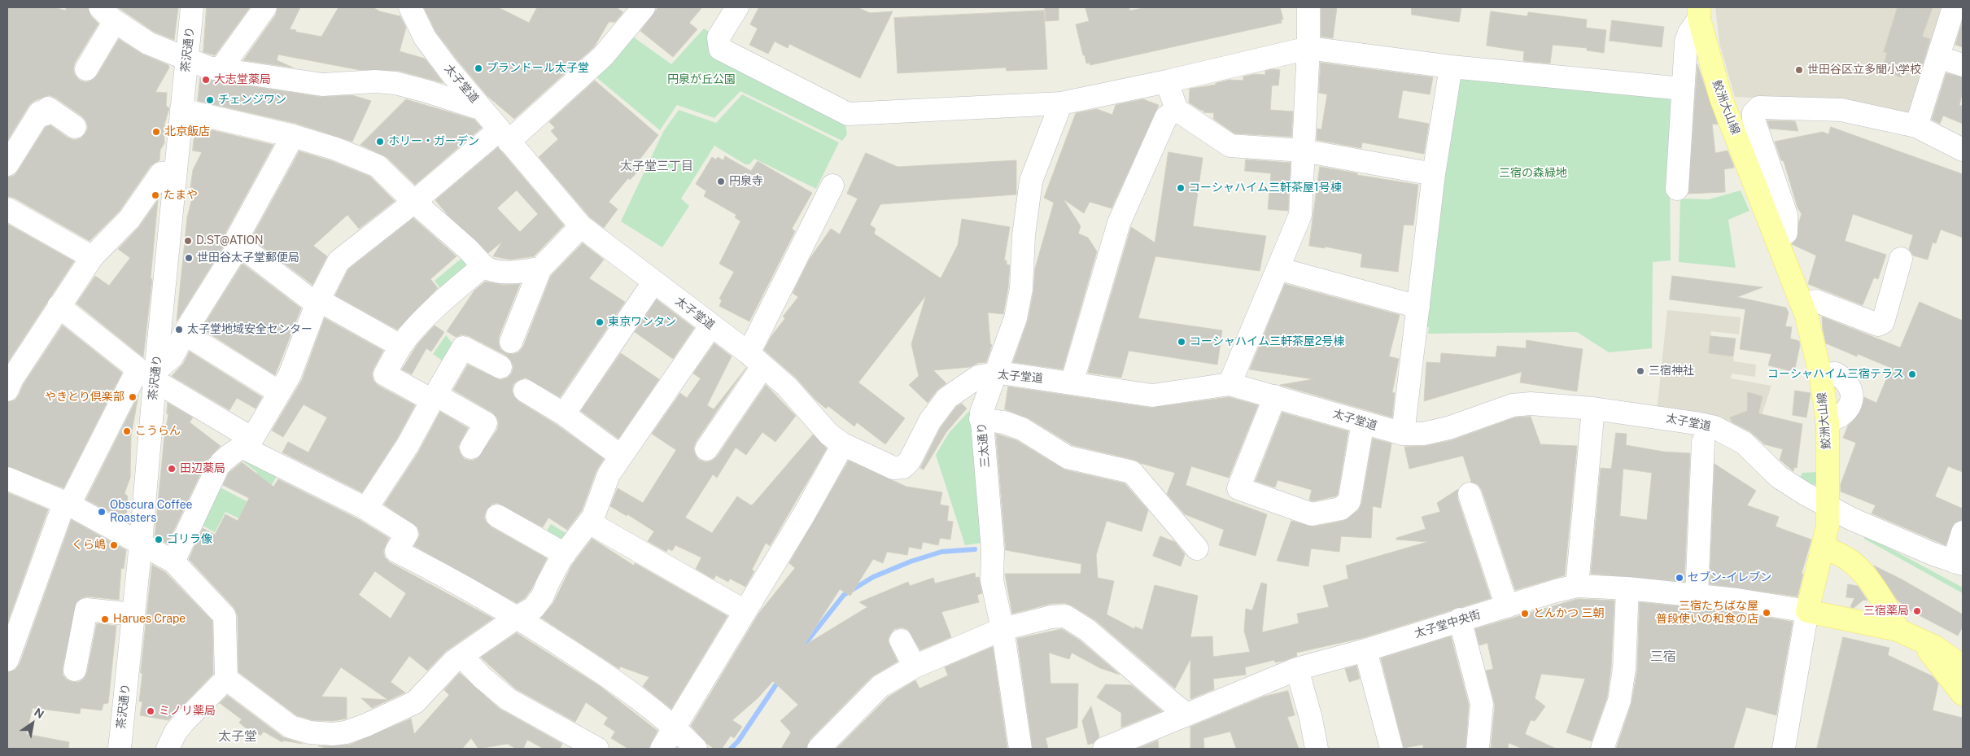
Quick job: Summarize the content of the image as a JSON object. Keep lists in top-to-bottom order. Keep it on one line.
{"streets":{"main road":["鮫洲大山線"],"street":["茶沢通り","太子堂道","三太通り","太子堂中央街"]},"crossings":[["太子堂道","鮫洲大山線"],["太子堂道","三太通り"],["鮫洲大山線","太子堂中央街"]],"districts":["太子堂三丁目","三宿","太子堂"],"parks":["円泉が丘公園","三宿の森緑地"],"places":["プランドール太子堂","世田谷区立多聞小学校","大志堂薬局","チェンジワン","北京飯店","ホリー・ガーデン","円泉寺","コーシャハイム三軒茶屋1号棟","たまや","D.ST@ATION","世田谷太子堂郵便局","東京ワンタン","太子堂地域安全センター","コーシャハイム三軒茶屋2号棟","三宿神社","コーシャハイム三宿テラス","やきとり倶楽部","こうらん","田辺薬局","Obscura Coffee Roasters","ゴリラ像","くら嶋","セブン-イレブン","三宿薬局","三宿たちばな屋 普段使いの和食の店","とんかつ 三朝","Harues Crape","ミノリ薬局"],"north":"top right"}
